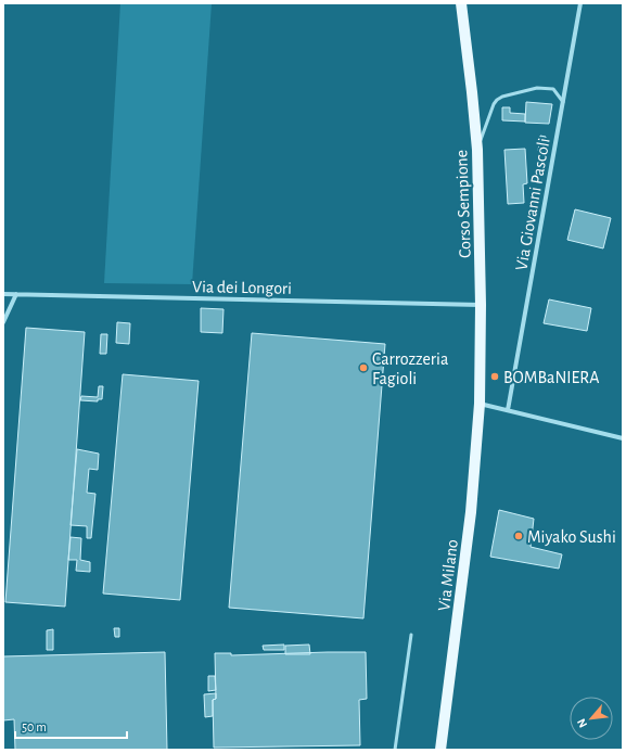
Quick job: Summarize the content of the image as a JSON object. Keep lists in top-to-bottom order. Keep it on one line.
{"streets":{"main road":["Corso Sempione","Via Milano"],"street":["Via Giovanni Pascoli","Via dei Longori"]},"crossings":[["Corso Sempione","Via dei Longori"],["Corso Sempione","Via Milano"]],"places":["Carrozzeria Fagioli","BOMBaNIERA","Miyako Sushi"],"scale_bar":"50 m","north":"bottom left"}
